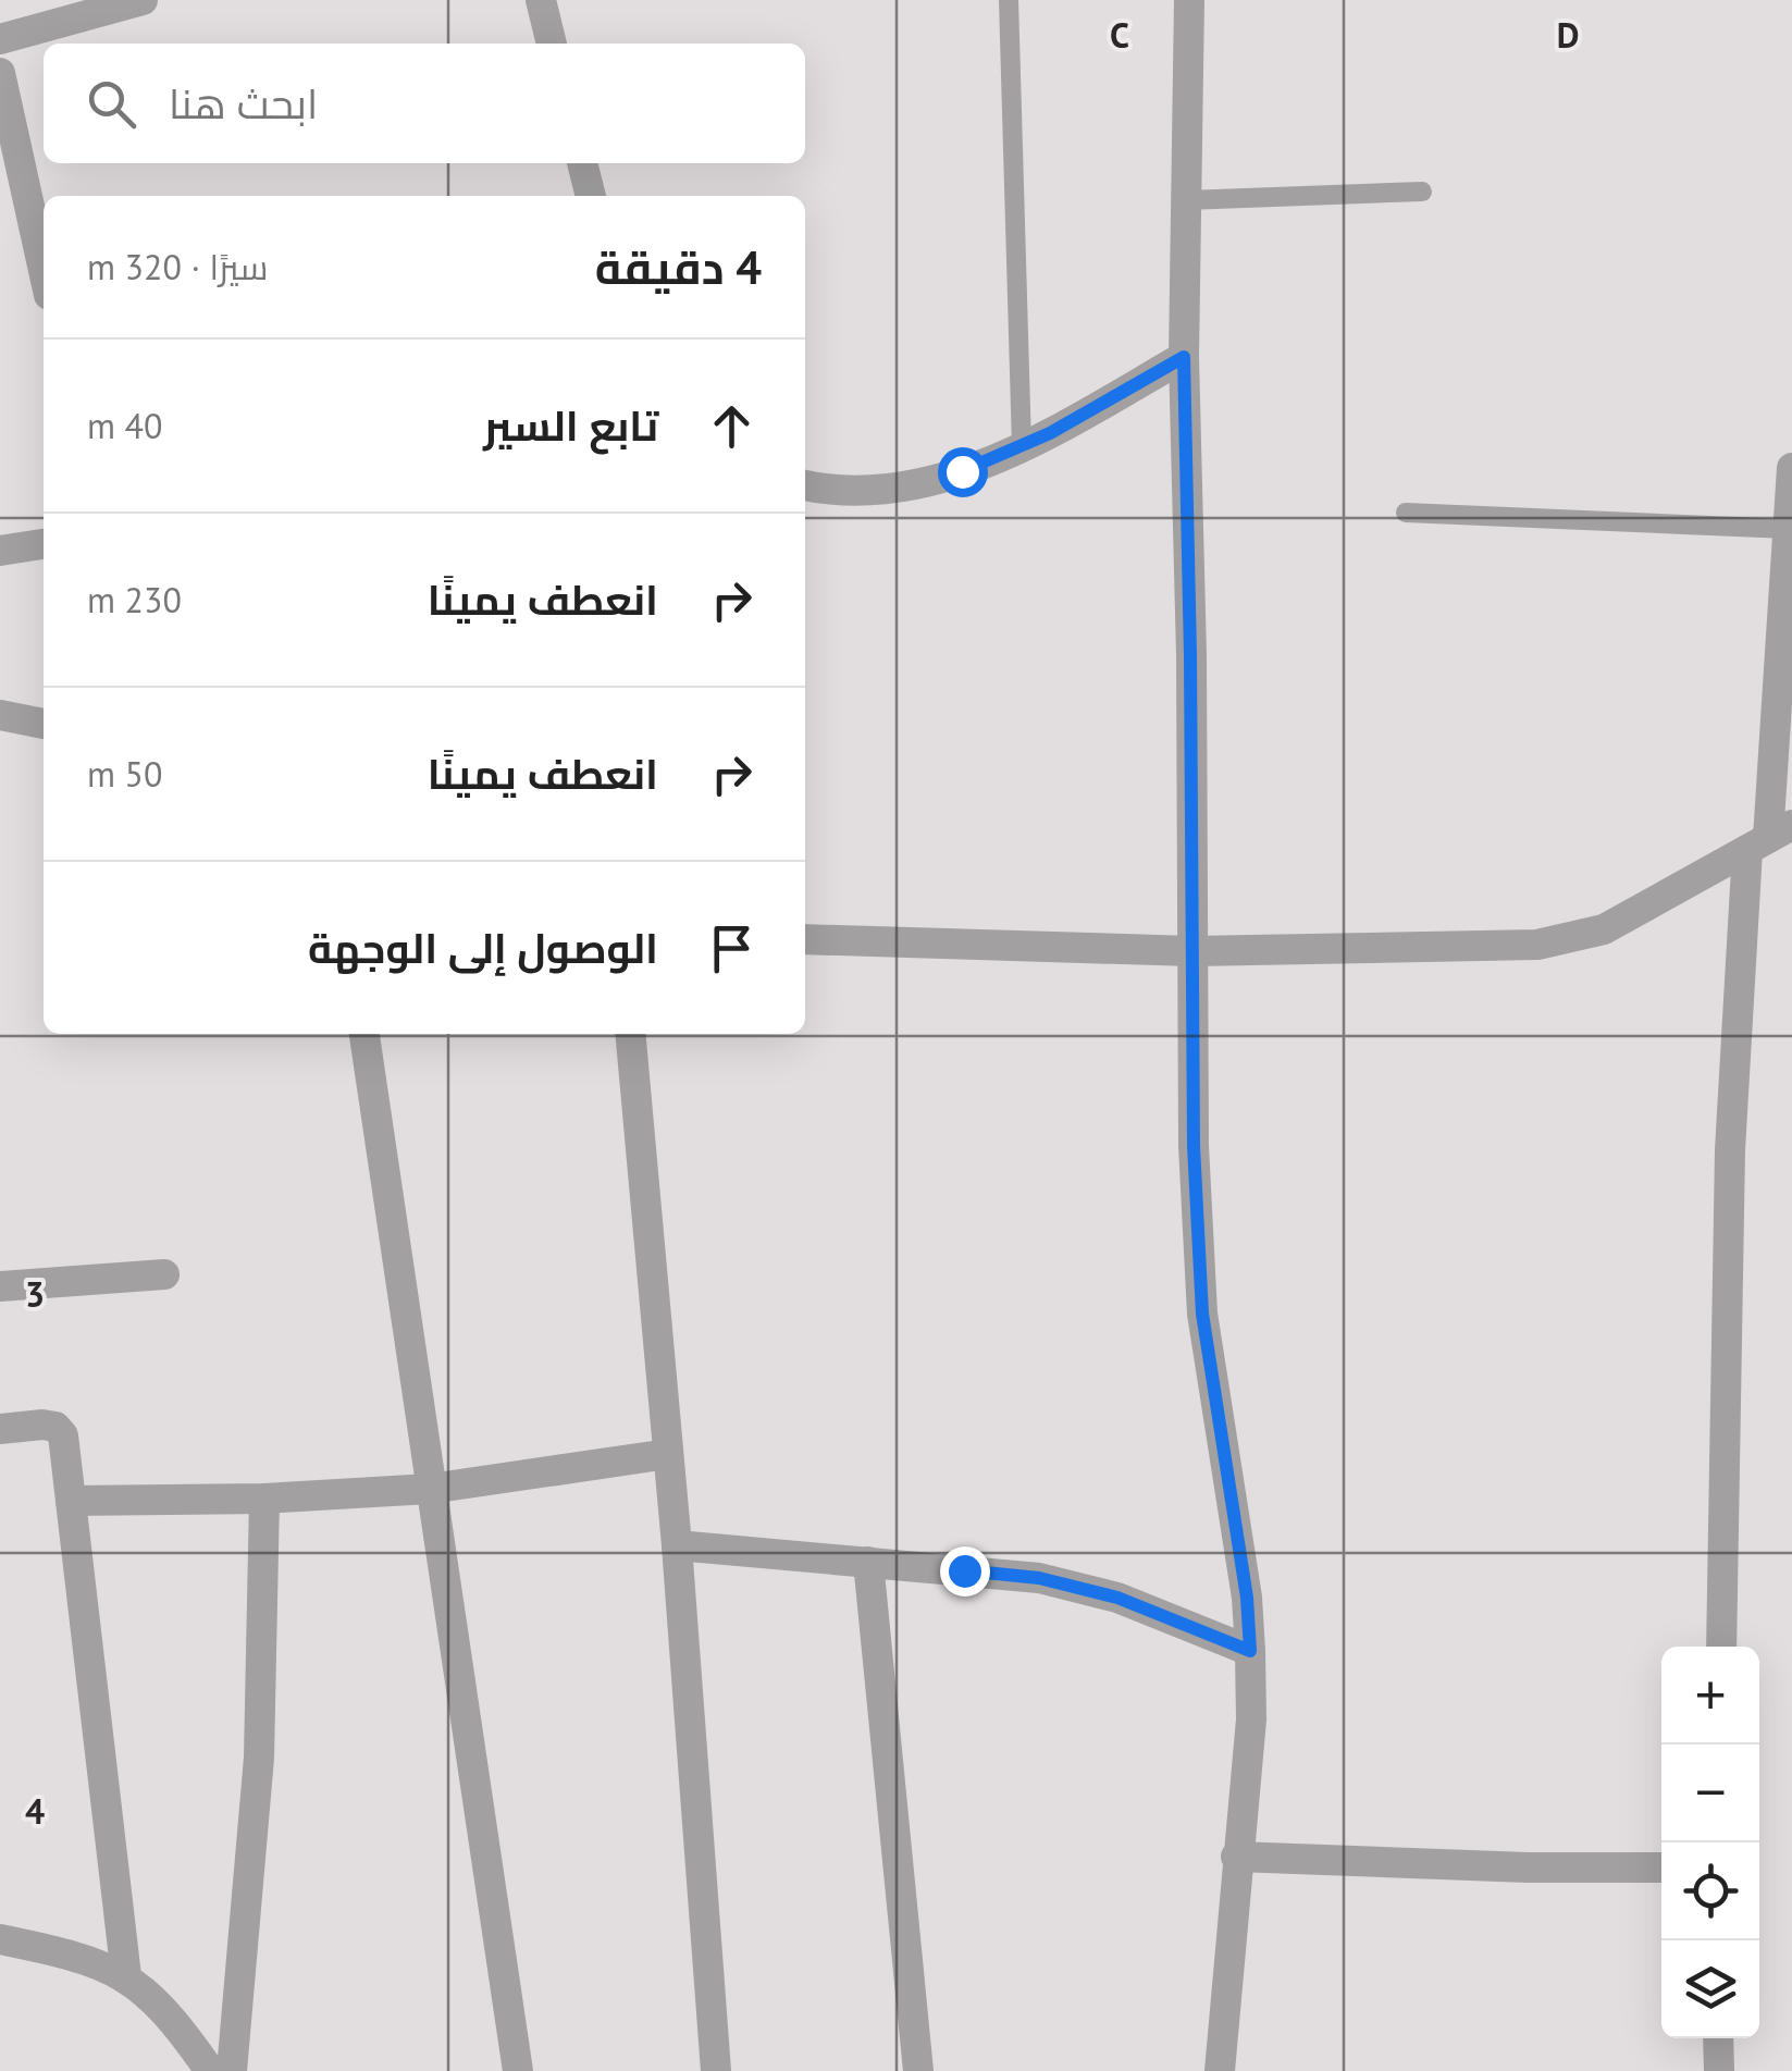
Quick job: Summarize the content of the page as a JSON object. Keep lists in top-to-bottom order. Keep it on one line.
{"page":{"search":"ابحث هنا","heading":["4 دقيقة","سيرًا · 320 m"],"list":[["تابع السير","40 m"],["انعطف يمينًا","230 m"],["انعطف يمينًا","50 m"],"الوصول إلى الوجهة"],"map_buttons":["+","−"]},"grid":{"columns":["C","D"],"rows":["3","4"]}}
